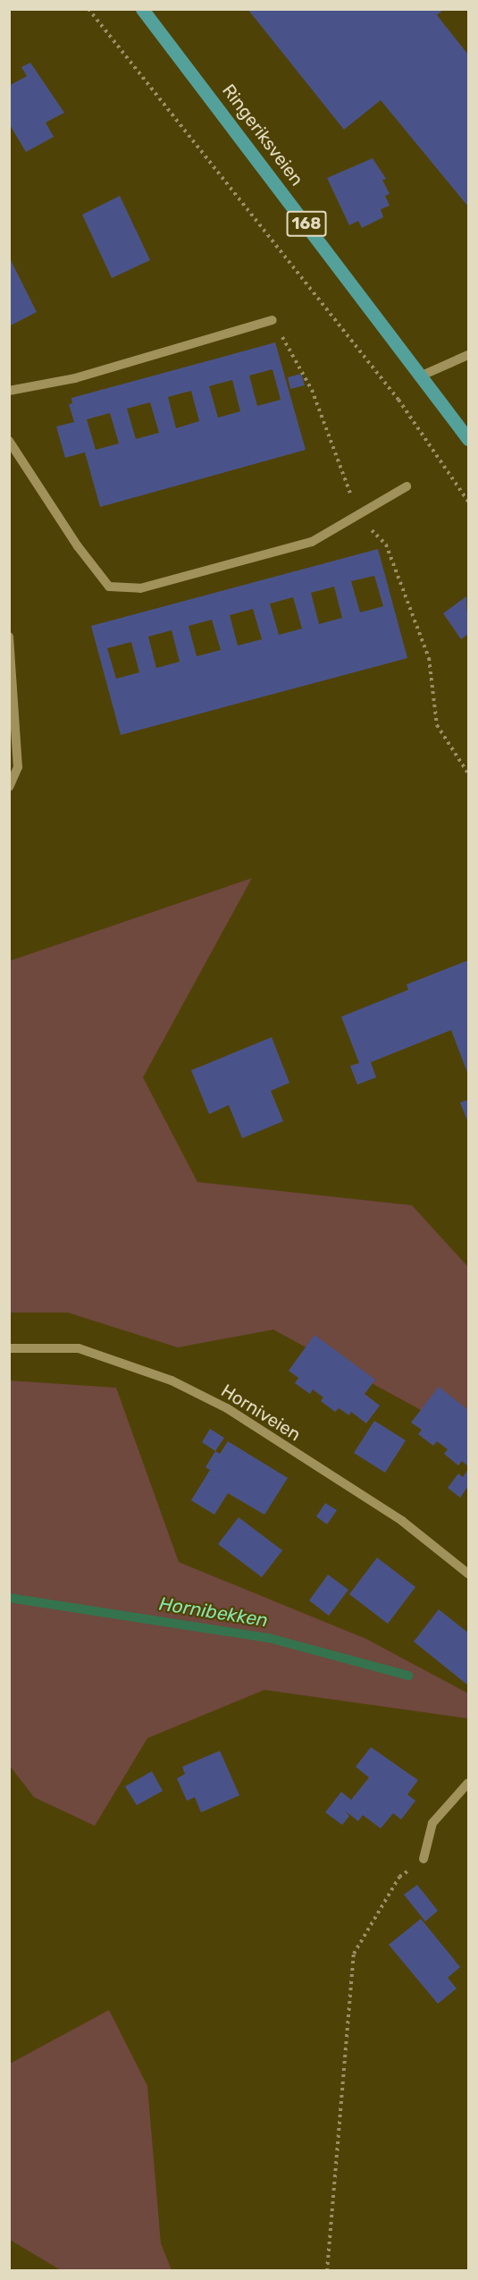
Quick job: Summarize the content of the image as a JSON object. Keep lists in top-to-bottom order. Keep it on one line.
{"streets":{"main road":["Ringeriksveien","168"],"street":["Horniveien"]},"water":["Hornibekken"]}
